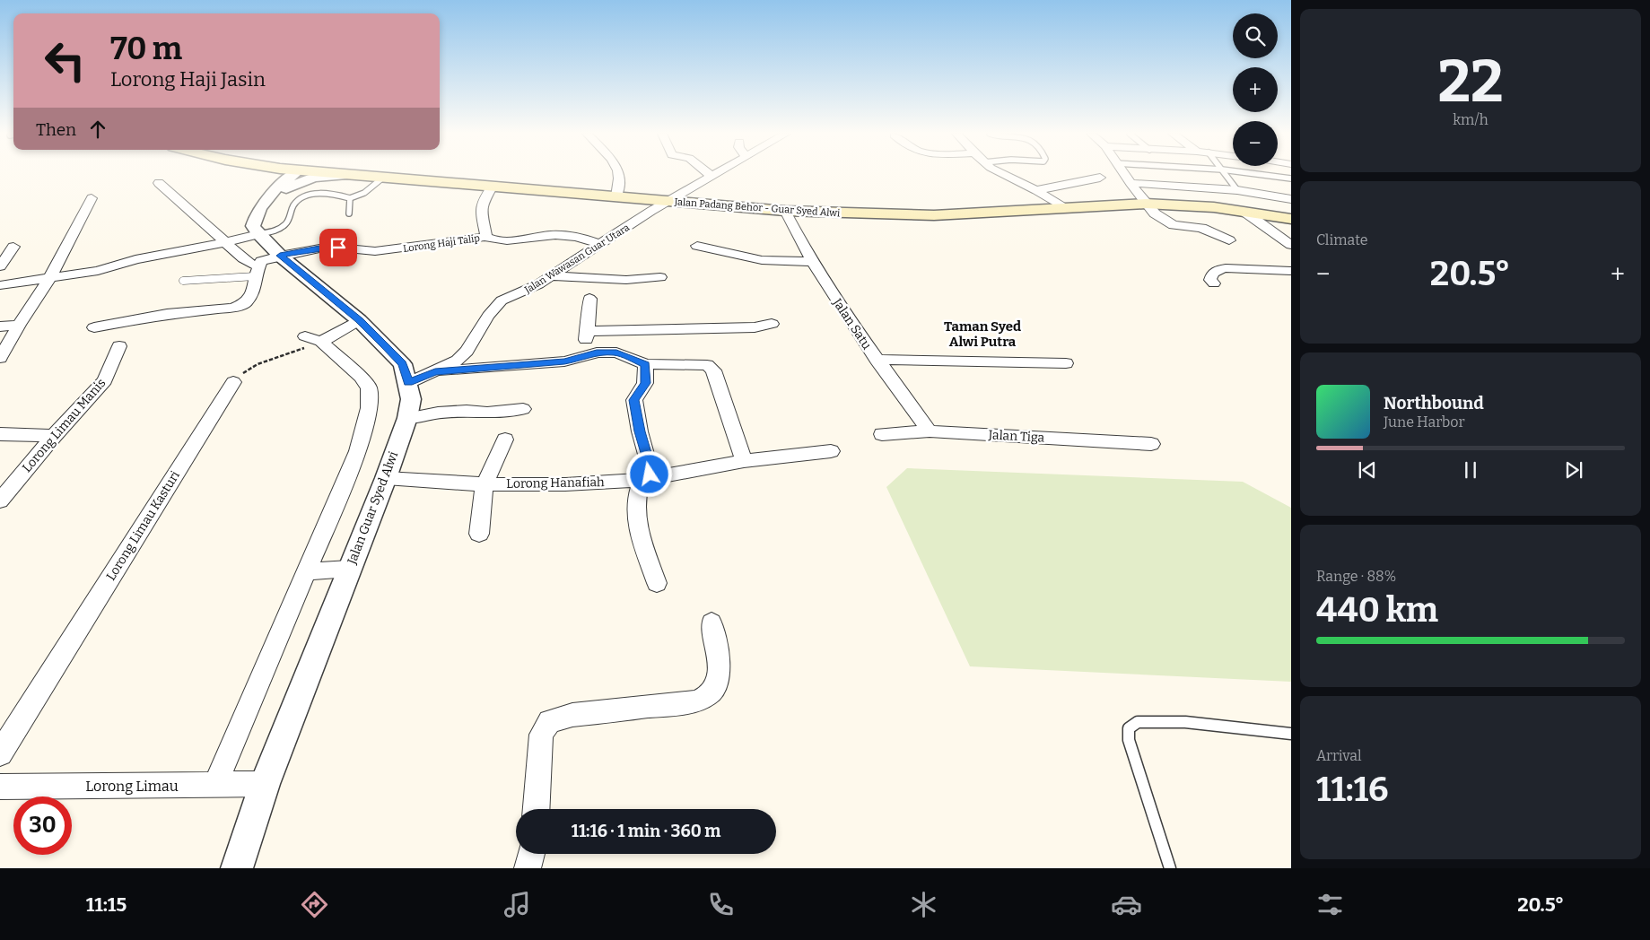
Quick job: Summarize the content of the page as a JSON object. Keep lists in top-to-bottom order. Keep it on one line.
{"streets":{"main road":["Jalan Padang Behor - Guar Syed Alwi"],"street":["Lorong Haji Talip","Jalan Wawasan Guar Utara","Jalan Satu","Lorong Limau Manis","Jalan Tiga","Lorong Hanafiah","Jalan Guar Syed Alwi","Lorong Limau Kasturi","Lorong Limau"]},"crossings":[["Jalan Padang Behor - Guar Syed Alwi","Jalan Wawasan Guar Utara"],["Jalan Padang Behor - Guar Syed Alwi","Jalan Satu"],["Lorong Haji Talip","Jalan Wawasan Guar Utara"],["Lorong Haji Talip","Jalan Guar Syed Alwi"],["Jalan Wawasan Guar Utara","Jalan Guar Syed Alwi"],["Jalan Satu","Jalan Tiga"],["Lorong Hanafiah","Jalan Guar Syed Alwi"],["Jalan Guar Syed Alwi","Lorong Limau"]],"districts":["Taman Syed Alwi Putra"],"page":{"tile":[["22","km/h"],"Climate",["Range · 88%","440 km"],["Arrival","11:16"]],"map_buttons":["+","−"],"turn":["70 m","Lorong Haji Jasin"],"then":"Then","heat":["−","20.5°","+"],"song":["Northbound","June Harbor"],"limit":"30","trip":"11:16 · 1 min · 360 m","tabs":["11:15","20.5°"]}}
